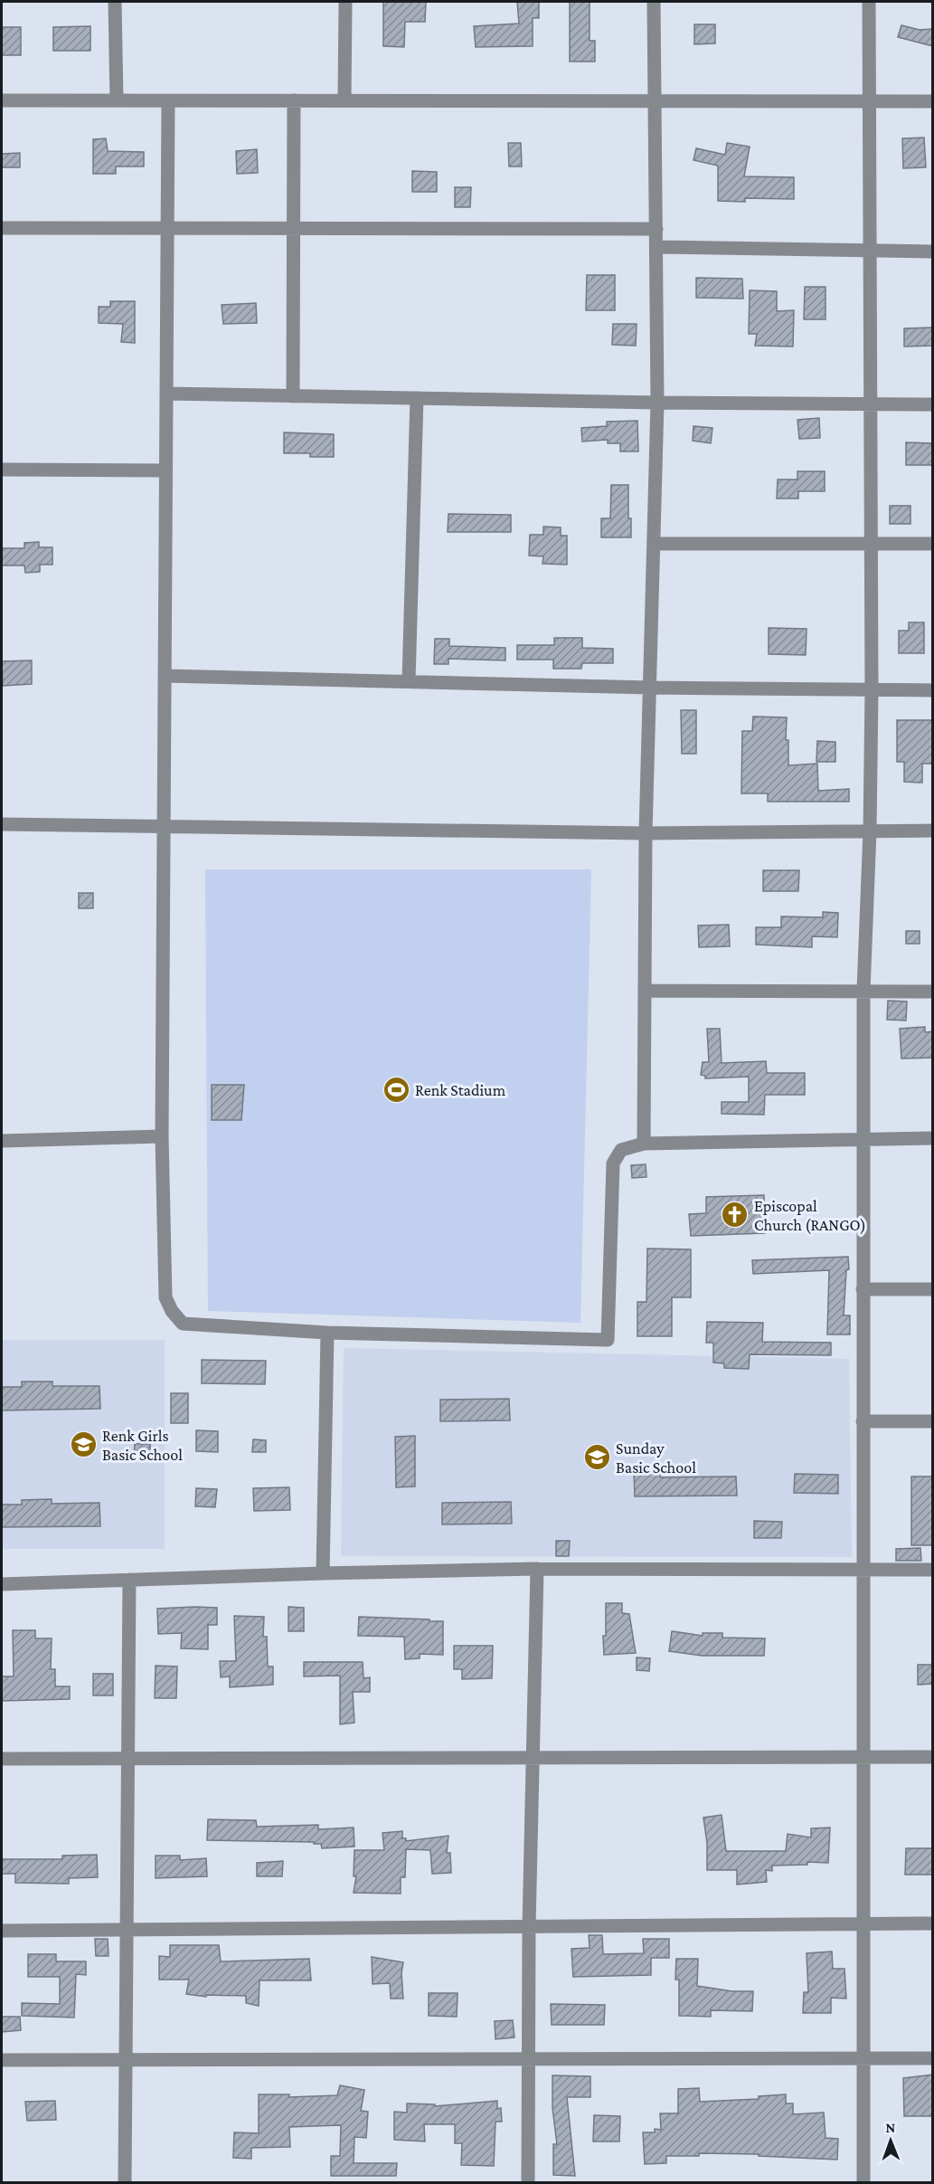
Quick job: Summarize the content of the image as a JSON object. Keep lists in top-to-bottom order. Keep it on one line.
{"places":{"sports":["Renk Stadium"],"church":["Episcopal Church (RANGO)"],"school or university":["Renk Girls Basic School","Sunday Basic School"]},"north":"top"}
